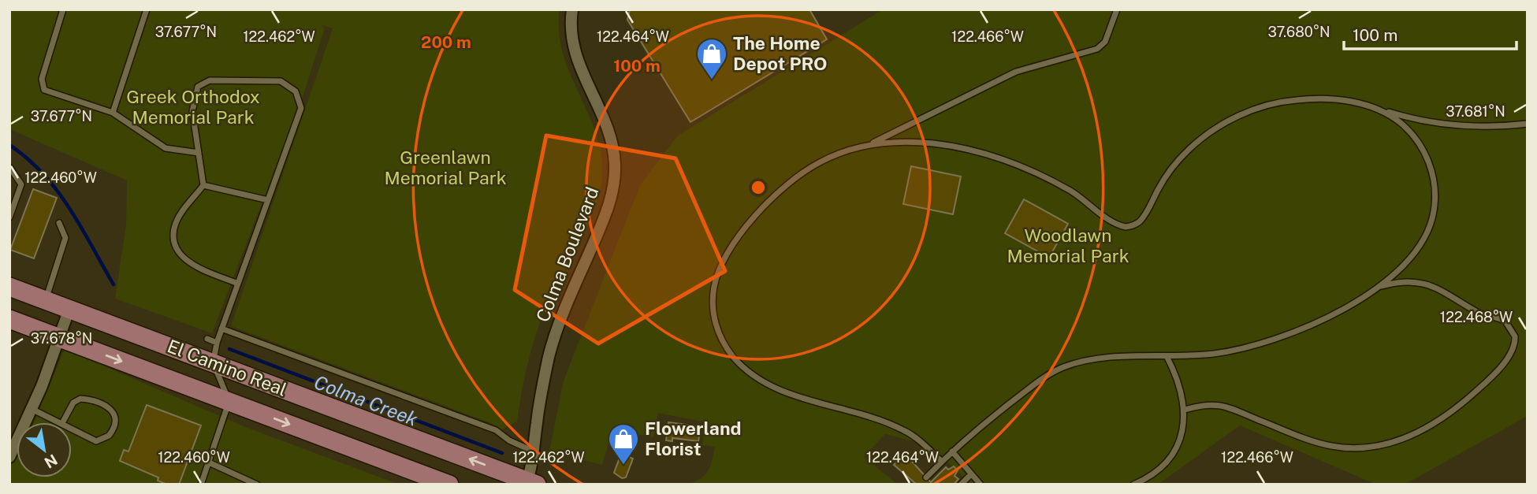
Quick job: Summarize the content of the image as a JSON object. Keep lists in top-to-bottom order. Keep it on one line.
{"streets":{"main road":["El Camino Real"],"street":["Colma Boulevard"]},"crossings":[["Colma Boulevard","El Camino Real"]],"water":["Colma Creek"],"parks":["Greek Orthodox Memorial Park","Greenlawn Memorial Park","Woodlawn Memorial Park"],"places":{"shop":["The Home Depot PRO","Flowerland Florist"]},"scale_bar":"100 m","north":"bottom right","coordinates":["37.680°N","37.677°N","122.462°W","122.466°W","122.464°W","37.681°N","122.460°W","122.468°W","37.678°N"],"rings":["200 m","100 m"]}
